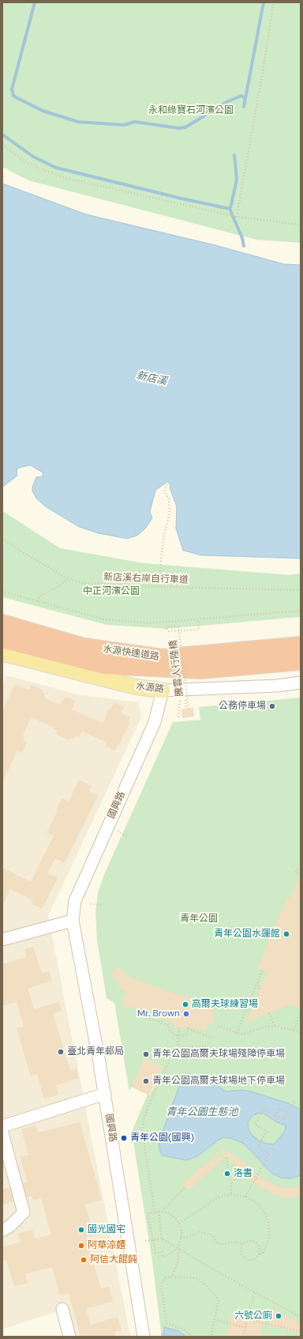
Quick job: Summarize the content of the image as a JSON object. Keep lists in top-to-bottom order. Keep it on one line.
{"streets":{"highway":["水源快速道路"],"main road":["水源路"],"street":["國興路"],"path":["新店溪右岸自行車道","騰雲人行陸橋"]},"crossings":[["水源路","國興路"]],"water":["新店溪","青年公園生態池"],"parks":["永和綠寶石河濱公園","中正河濱公園","青年公園"],"places":["公務停車場","青年公園水運館","高爾夫球練習場","Mr. Brown","臺北青年郵局","青年公園高爾夫球場殘障停車場","青年公園高爾夫球場地下停車場","青年公園(國興)","洛書","國光國宅","阿華涼麵","阿信大餛飩","六號公廁"]}
